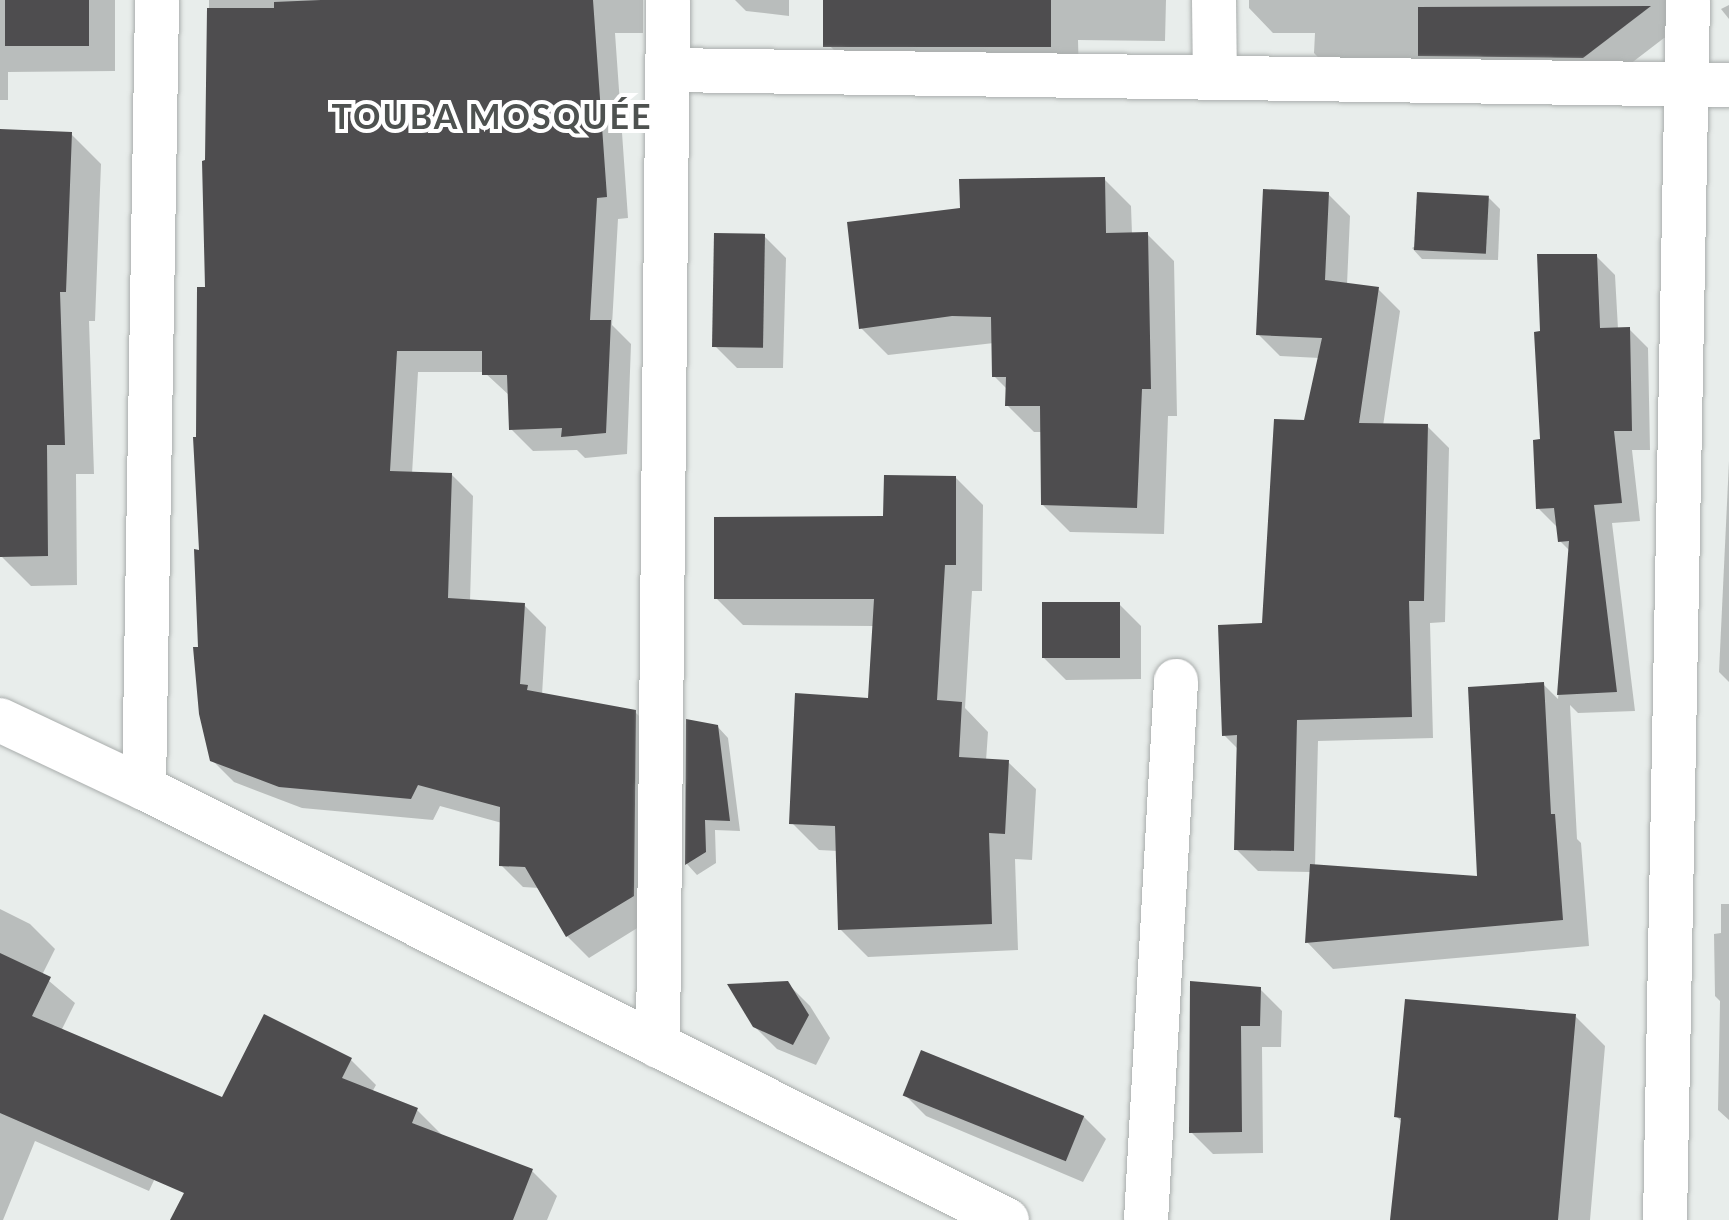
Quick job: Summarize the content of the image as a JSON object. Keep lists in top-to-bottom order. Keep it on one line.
{"districts":["TOUBA MOSQUÉE"]}
